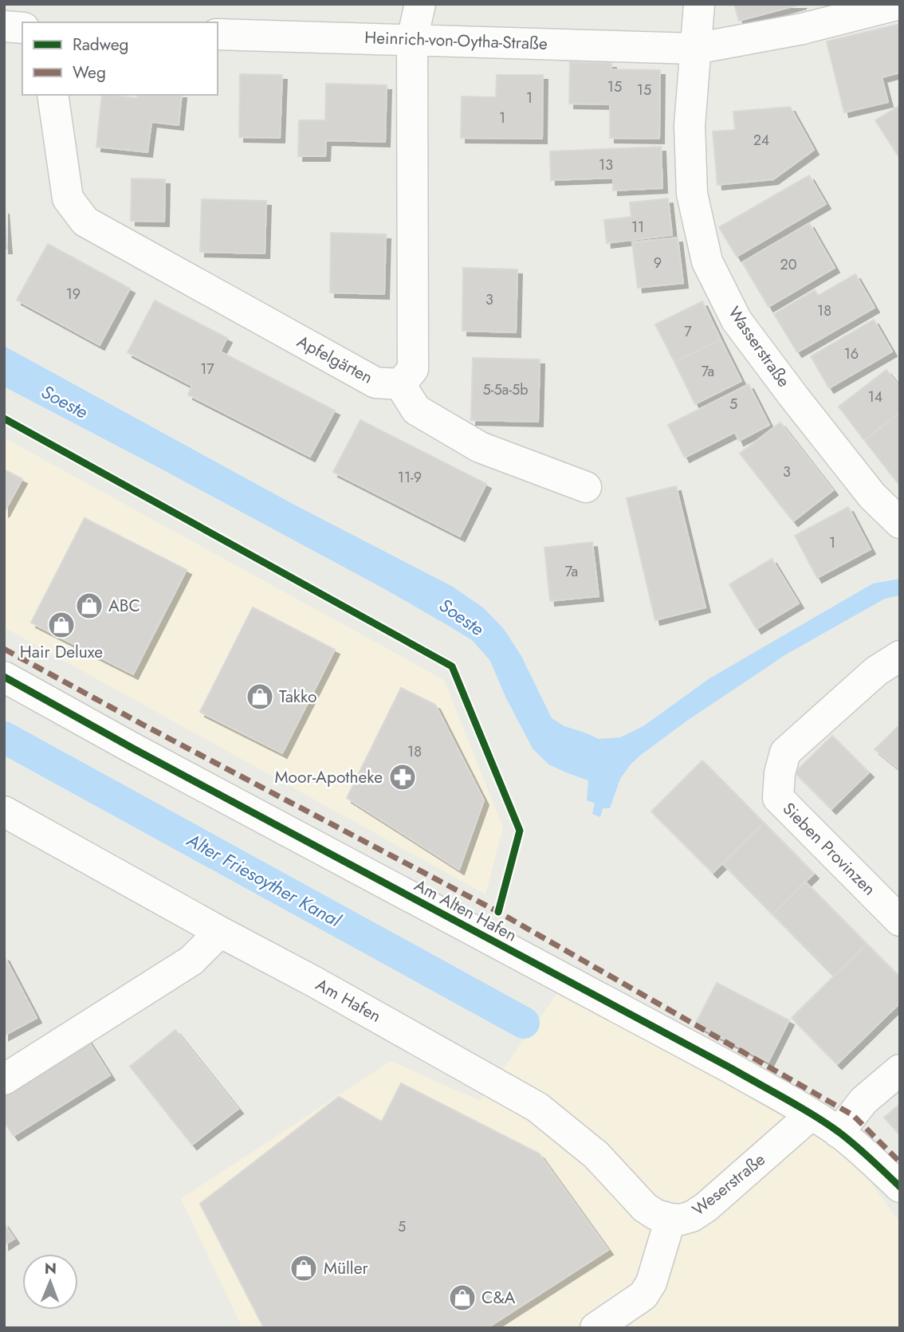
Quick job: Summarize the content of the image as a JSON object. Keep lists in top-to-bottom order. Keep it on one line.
{"streets":{"street":["Heinrich-von-Oytha-Straße","Wasserstraße","Apfelgärten","Sieben Provinzen","Am Alten Hafen","Am Hafen","Weserstraße"]},"crossings":[["Heinrich-von-Oytha-Straße","Wasserstraße"],["Am Alten Hafen","Weserstraße"],["Am Hafen","Weserstraße"]],"water":["Soeste","Alter Friesoyther Kanal"],"places":{"shop":["ABC","Hair Deluxe","Takko","Müller","C&A"],"pharmacy":["Moor-Apotheke"]},"house_numbers":["15","15","1","1","24","13","11","9","20","19","3","18","7","16","17","7a","5-5a-5b","14","5","3","11-9","1","7a","18","5"],"legend":["Radweg","Weg"],"north":"top"}
